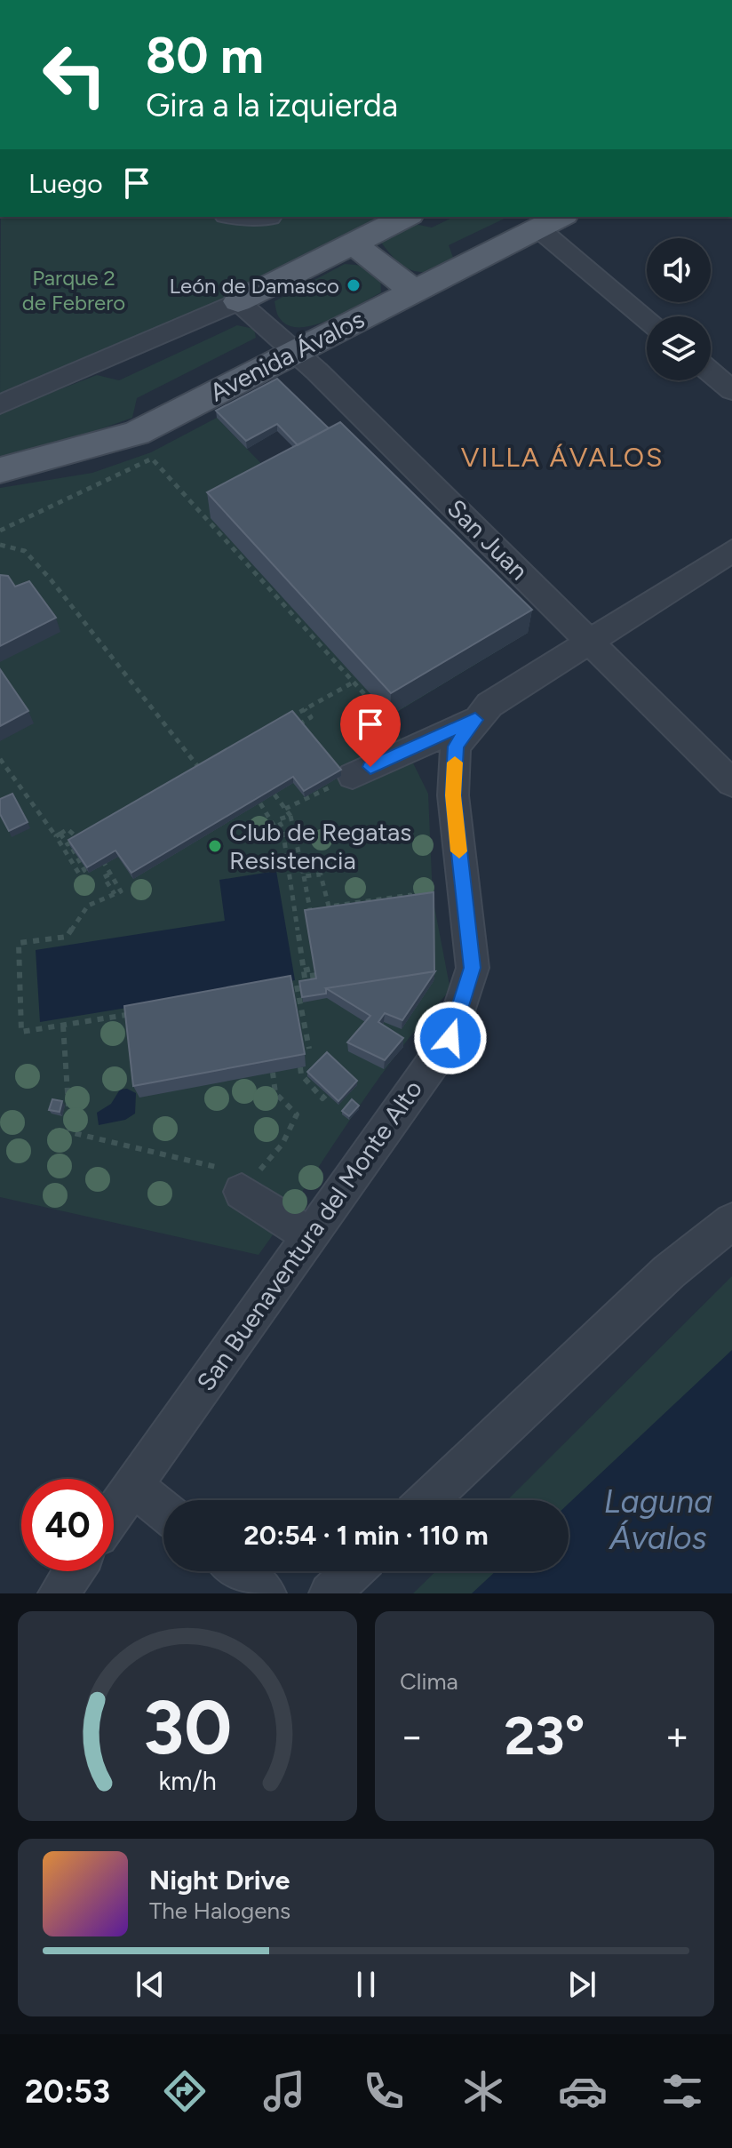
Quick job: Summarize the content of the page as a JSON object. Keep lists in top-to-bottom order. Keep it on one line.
{"streets":{"main road":["Avenida Ávalos"],"street":["San Juan","San Buenaventura del Monte Alto"]},"crossings":[["Avenida Ávalos","San Juan"],["San Juan","San Buenaventura del Monte Alto"]],"districts":["VILLA ÁVALOS"],"water":["Laguna Ávalos"],"parks":["Parque 2 de Febrero"],"places":["León de Damasco","Club de Regatas Resistencia"],"page":{"turn":["80 m","Gira a la izquierda"],"then":"Luego","limit":"40","trip":"20:54 · 1 min · 110 m","tile":"Clima","heat":["−","23°","+"],"song":["Night Drive","The Halogens"],"tabs":"20:53","gauge":["30","km/h"]}}
